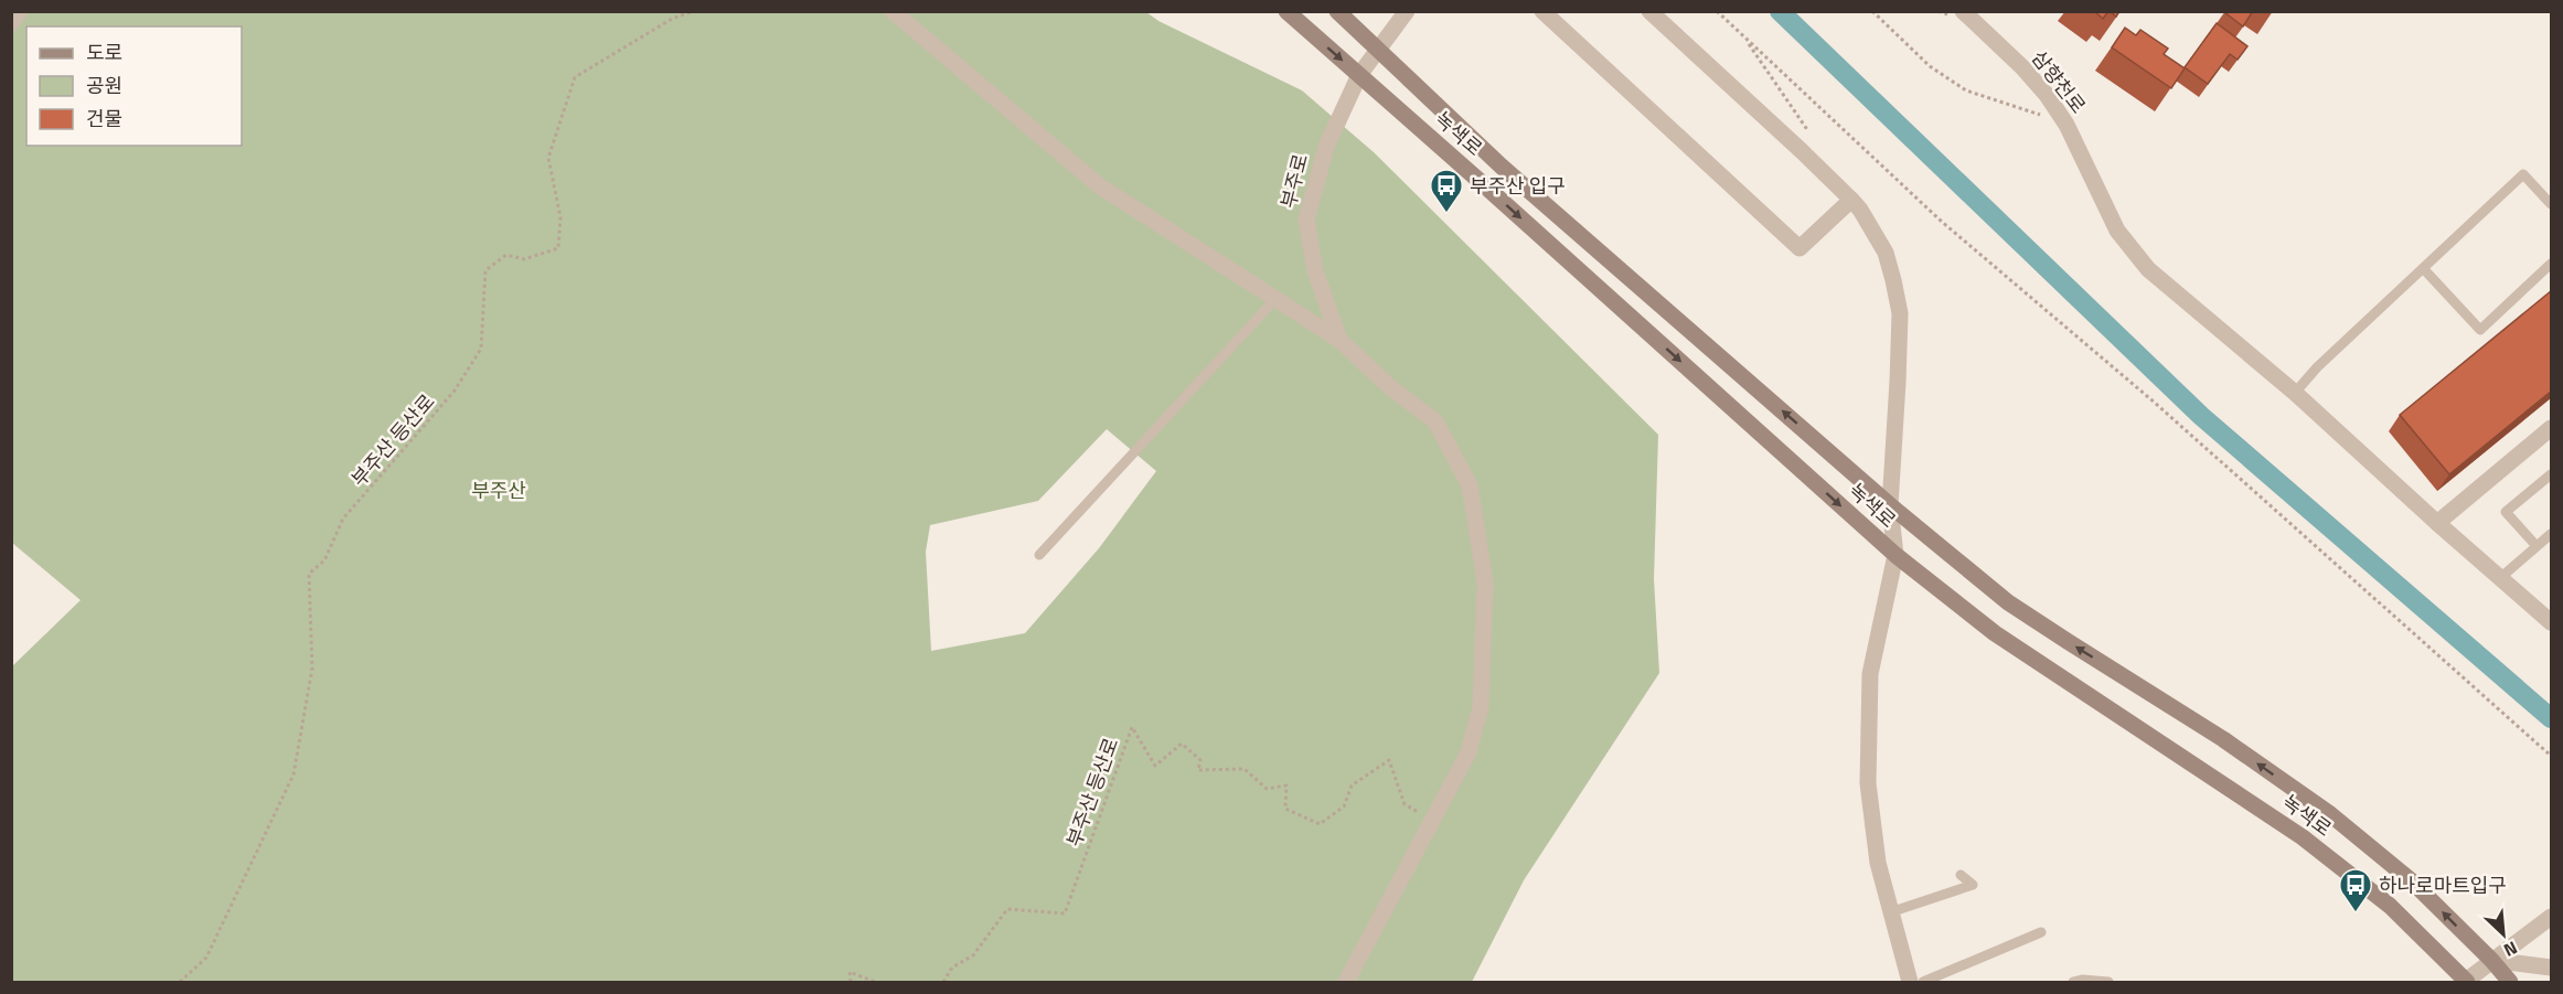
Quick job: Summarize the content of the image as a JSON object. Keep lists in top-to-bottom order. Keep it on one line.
{"streets":{"main road":["녹색로"],"street":["삼향천로","부주로"],"path":["부주산 등산로"]},"crossings":[["녹색로","부주로"]],"parks":["부주산"],"places":{"bus stop":["부주산 입구","하나로마트입구"]},"legend":["도로","공원","건물"],"north":"bottom right"}
